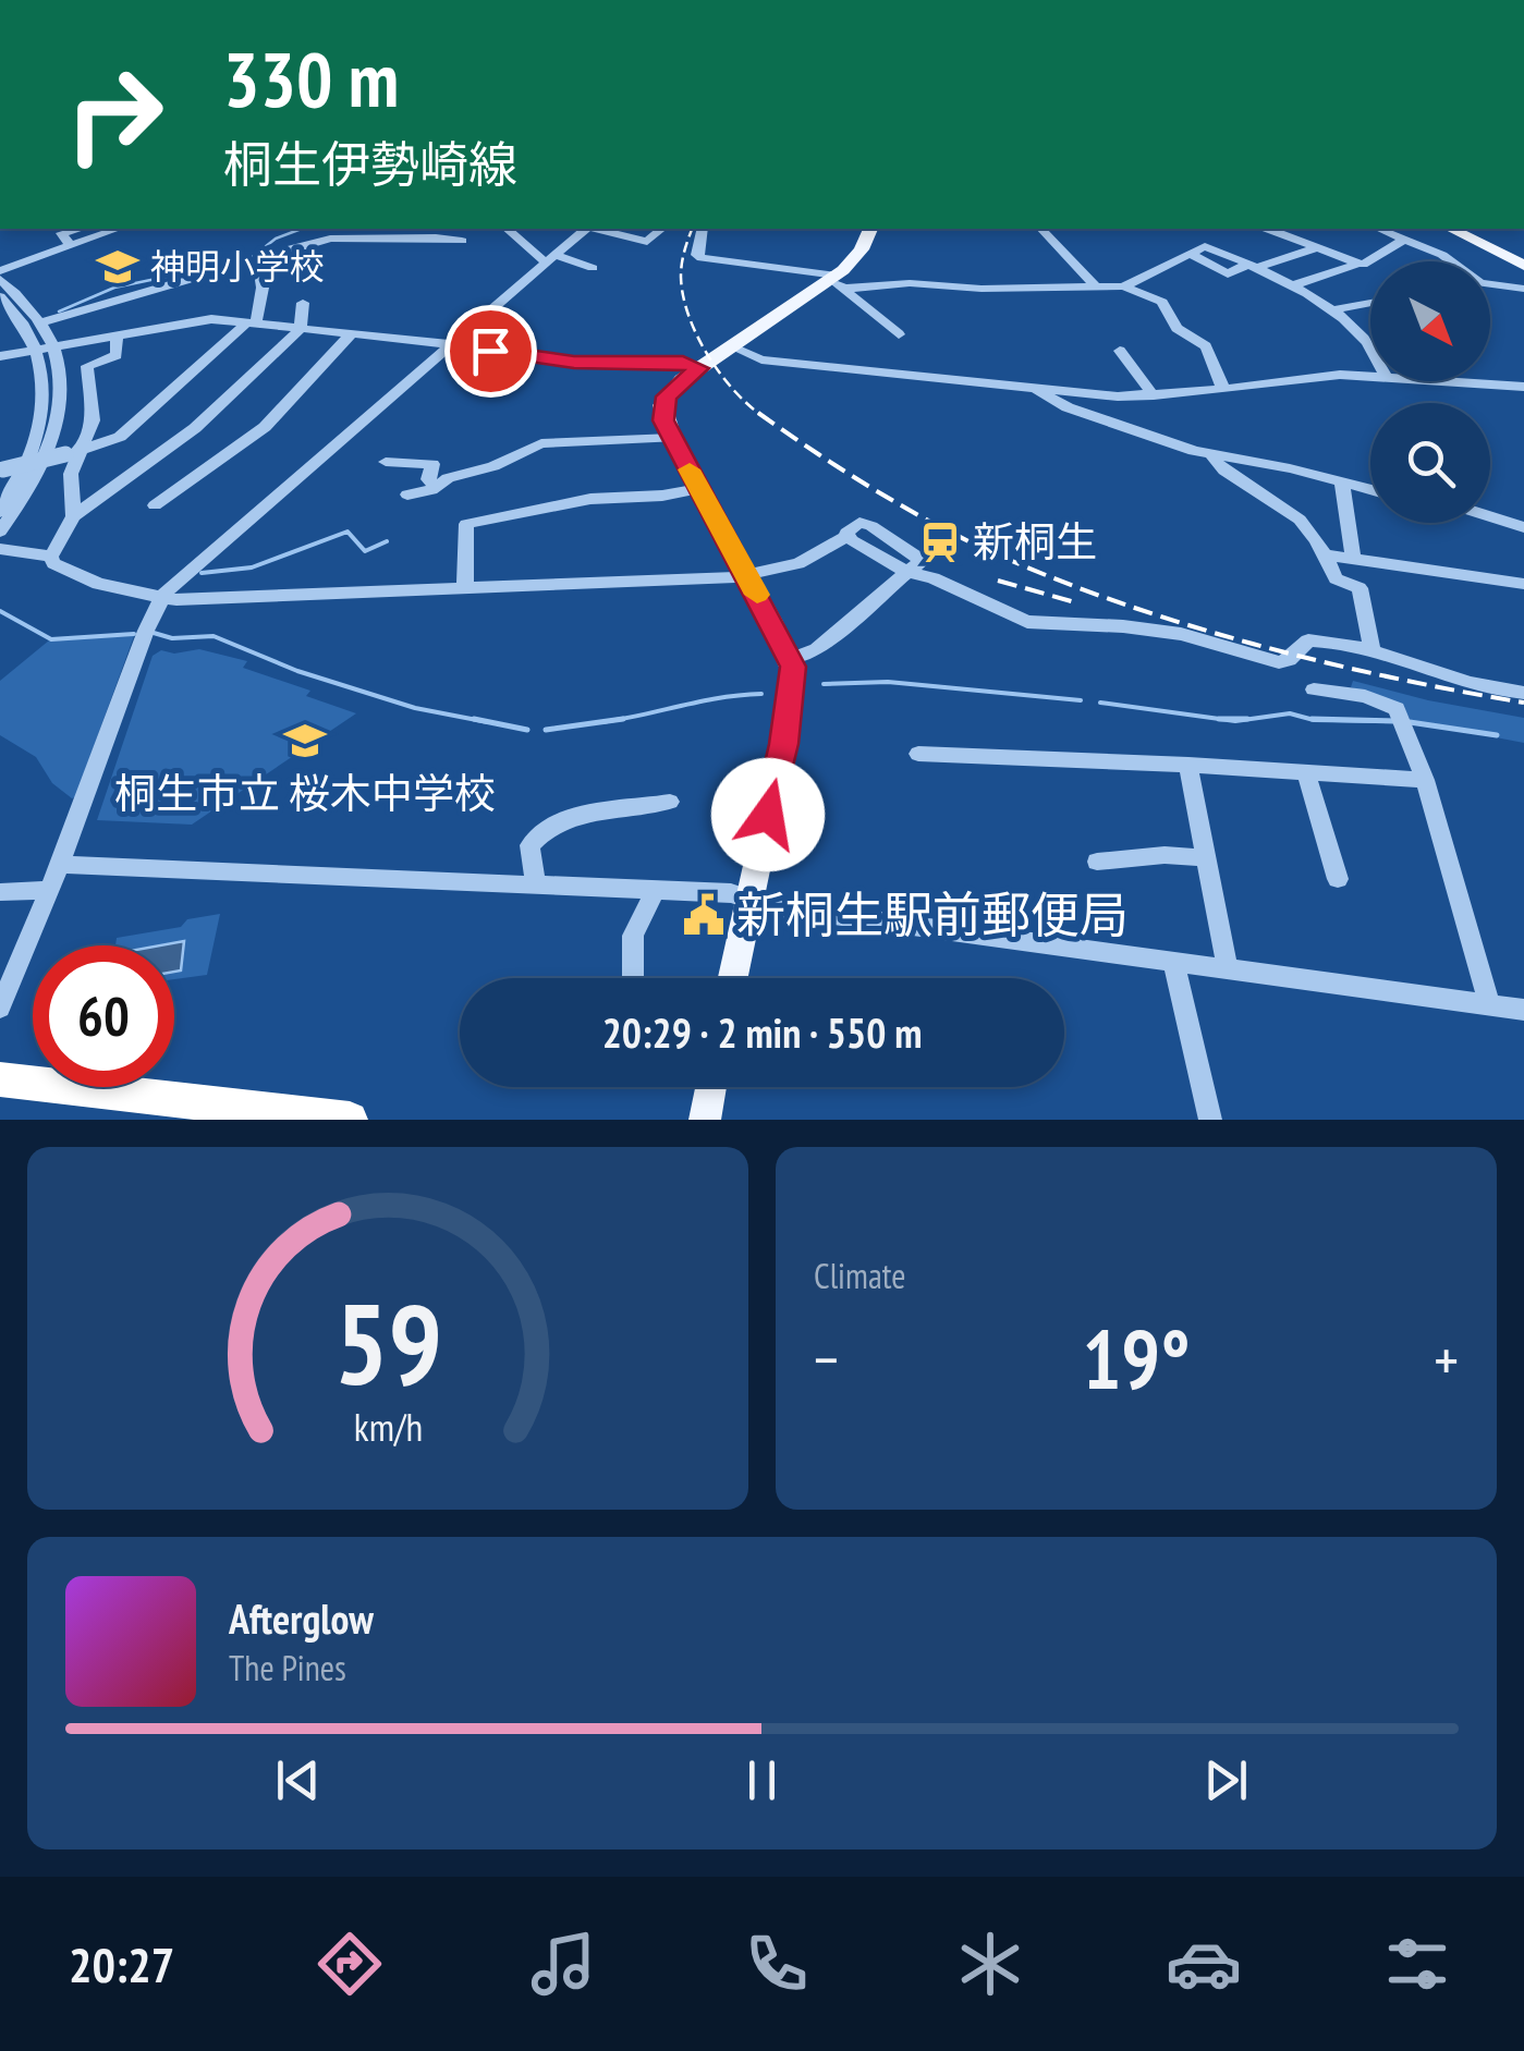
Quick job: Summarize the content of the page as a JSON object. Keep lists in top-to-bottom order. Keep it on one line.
{"places":{"school or university":["神明小学校","桐生市立 桜木中学校"],"station":["新桐生"],"public building":["新桐生駅前郵便局"]},"north":"bottom right","page":{"turn":["330 m","桐生伊勢崎線"],"limit":"60","trip":"20:29 · 2 min · 550 m","tile":"Climate","heat":["−","19°","+"],"song":["Afterglow","The Pines"],"tabs":"20:27","gauge":["59","km/h"]}}
